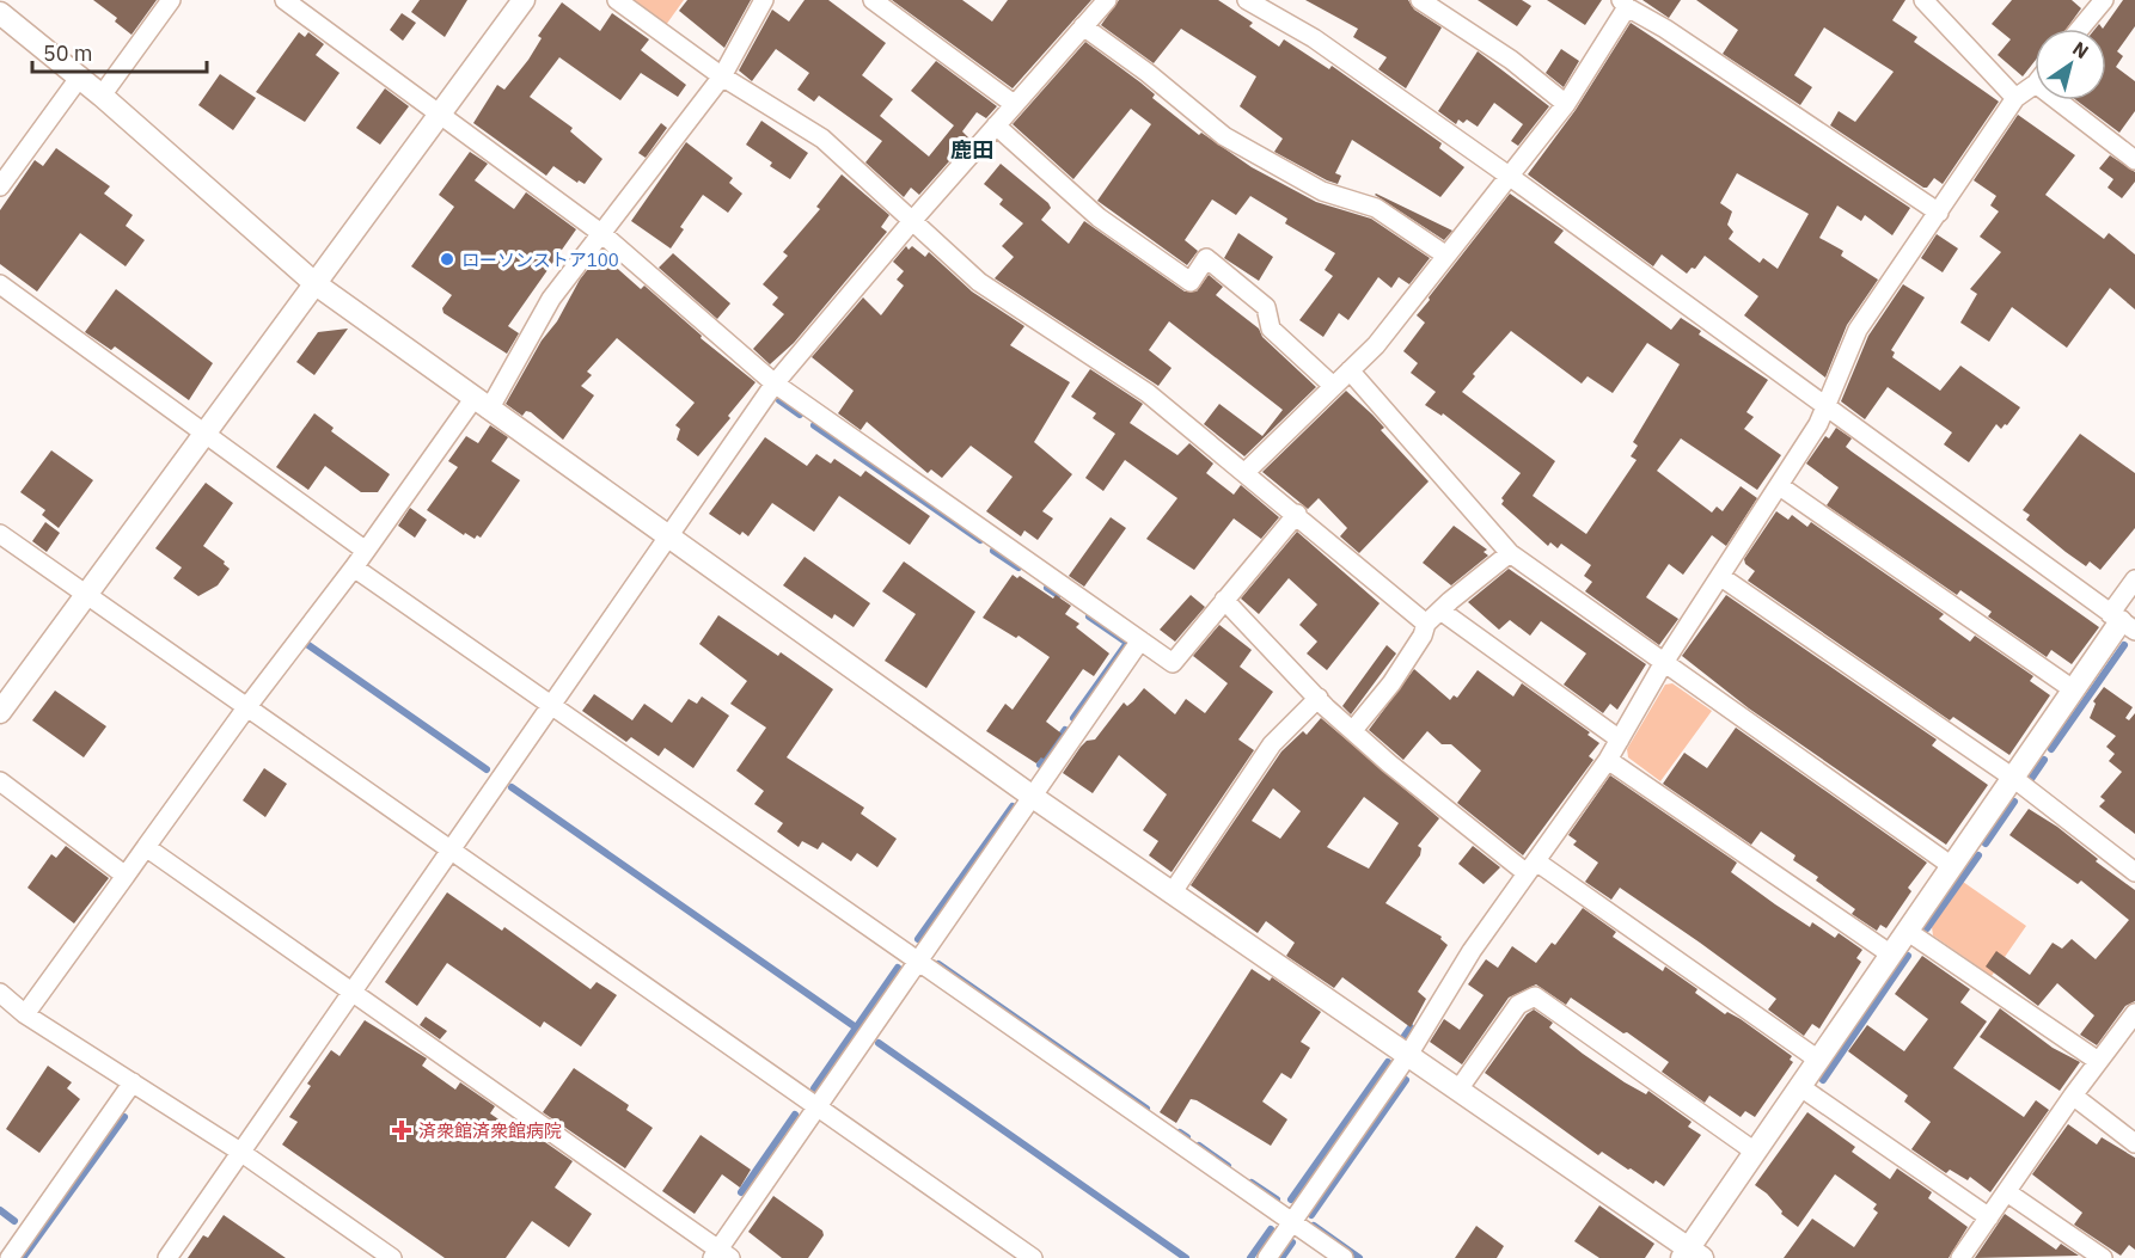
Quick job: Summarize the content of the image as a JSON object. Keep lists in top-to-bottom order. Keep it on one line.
{"districts":["鹿田"],"places":{"other":["ローソンストア100"],"health":["済衆館済衆館病院"]},"scale_bar":"50 m","north":"top right"}
